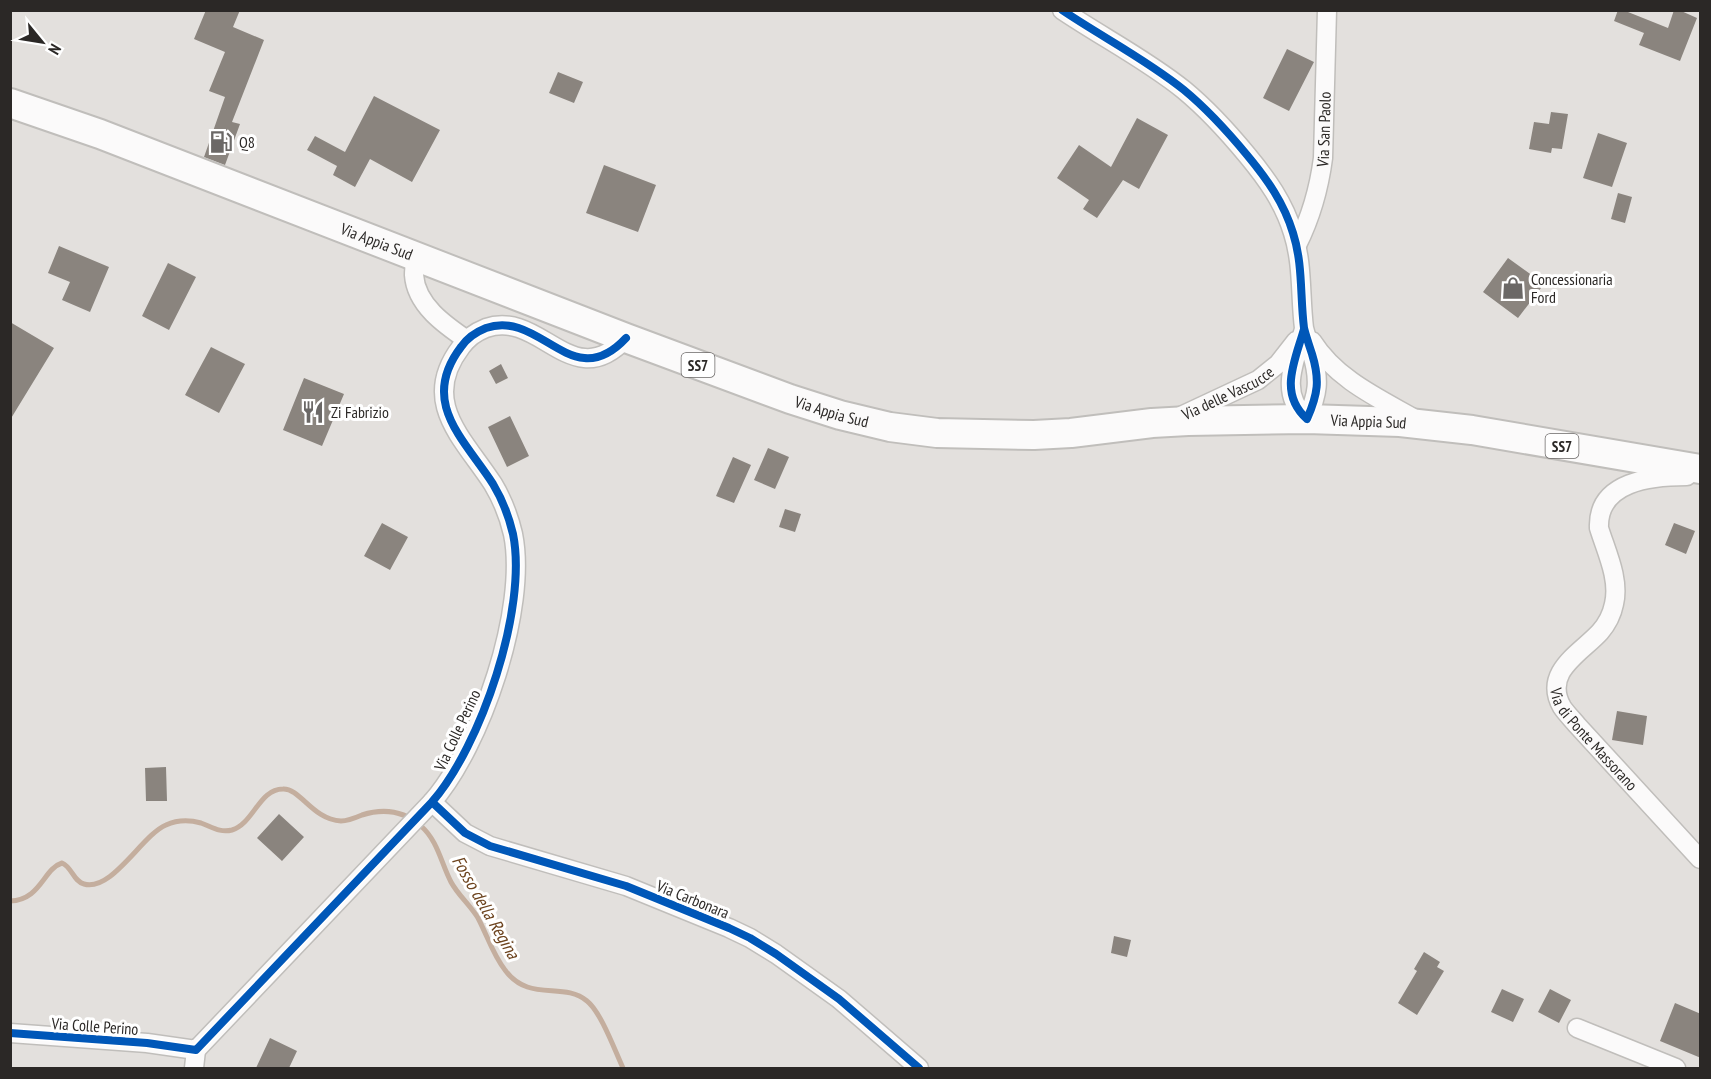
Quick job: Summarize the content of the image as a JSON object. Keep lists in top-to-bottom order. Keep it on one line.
{"streets":{"main road":["Via Appia Sud","SS7"],"street":["Via San Paolo","Via delle Vascucce","Via Colle Perino","Via di Ponte Massorano","Via Carbonara"]},"crossings":[["Via San Paolo","Via delle Vascucce"],["Via Appia Sud","Via delle Vascucce"],["Via Appia Sud","Via Colle Perino"],["Via Colle Perino","Via Carbonara"]],"water":["Fosso della Regina"],"places":{"fuel station":["Q8"],"shop":["Concessionaria Ford"],"restaurant":["Zi Fabrizio"]},"north":"bottom right"}
